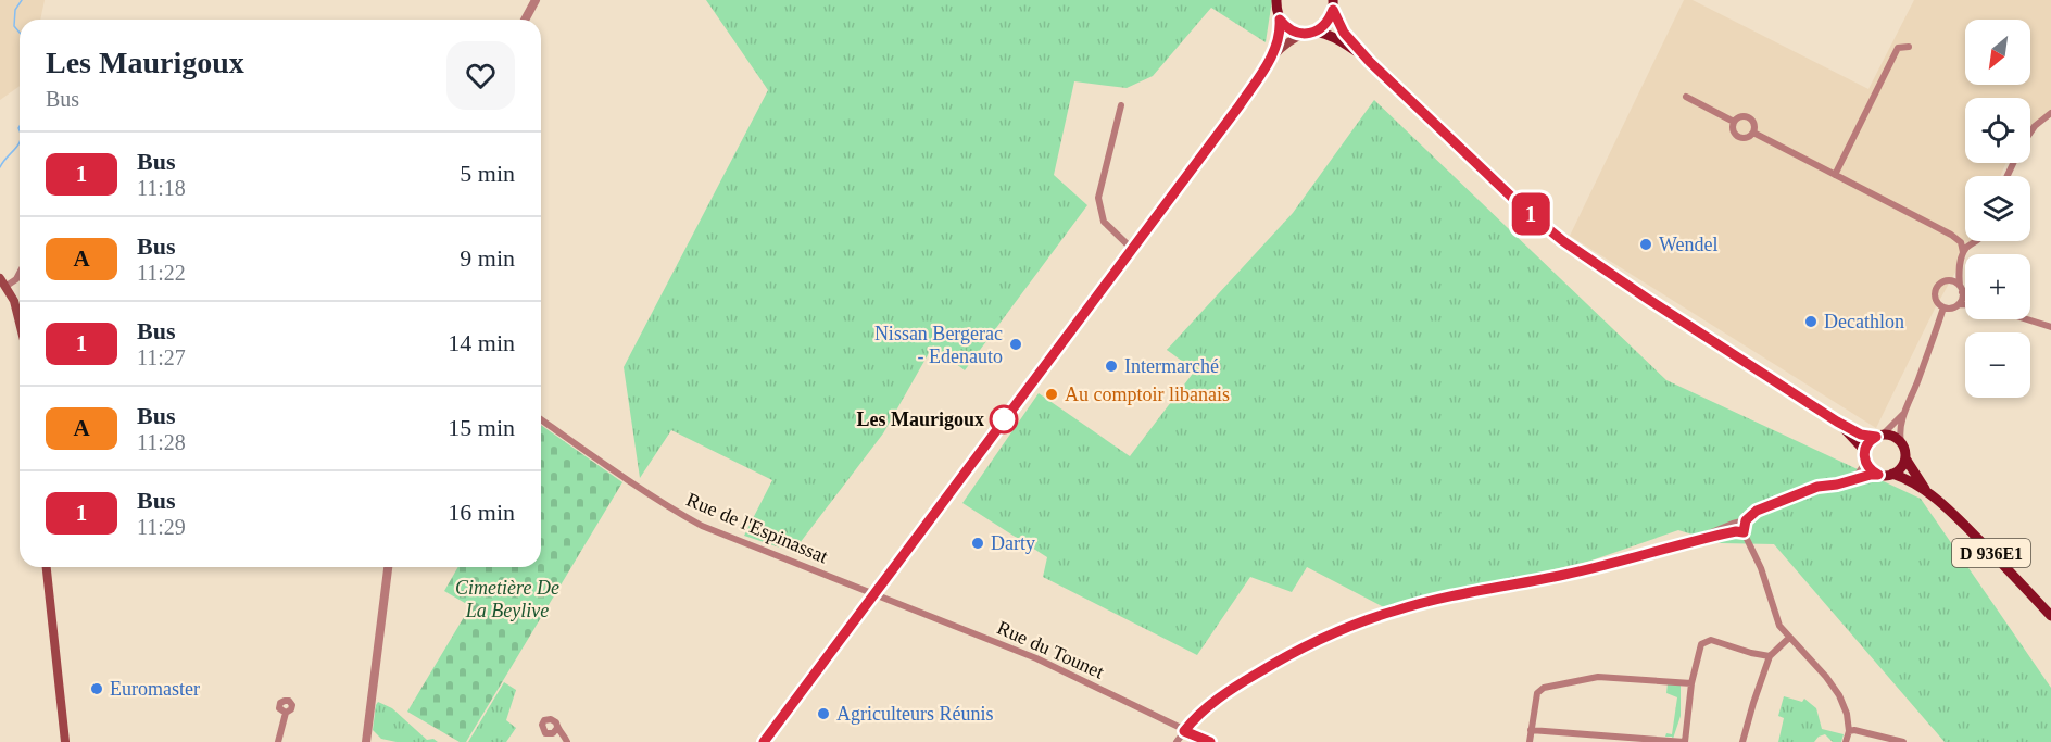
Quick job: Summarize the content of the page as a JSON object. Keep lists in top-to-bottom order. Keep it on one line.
{"streets":{"main road":["D 936E1"],"street":["Rue de l'Espinassat","Rue du Tounet"]},"crossings":[["Rue de l'Espinassat","Rue du Tounet"]],"parks":["Cimetière De La Beylive"],"places":["Wendel","Decathlon","Nissan Bergerac - Edenauto","Intermarché","Au comptoir libanais","Les Maurigoux","Darty","Euromaster","Agriculteurs Réunis"],"lines":["bus line 1"],"north":"bottom left","page":{"on_map":"1","map_buttons":["+","−"],"heading":["Les Maurigoux","Bus"],"list":[{"mark":"1","name":"Bus","note":"11:18","value":"5 min"},{"mark":"A","name":"Bus","note":"11:22","value":"9 min"},{"mark":"1","name":"Bus","note":"11:27","value":"14 min"},{"mark":"A","name":"Bus","note":"11:28","value":"15 min"},{"mark":"1","name":"Bus","note":"11:29","value":"16 min"}]}}
